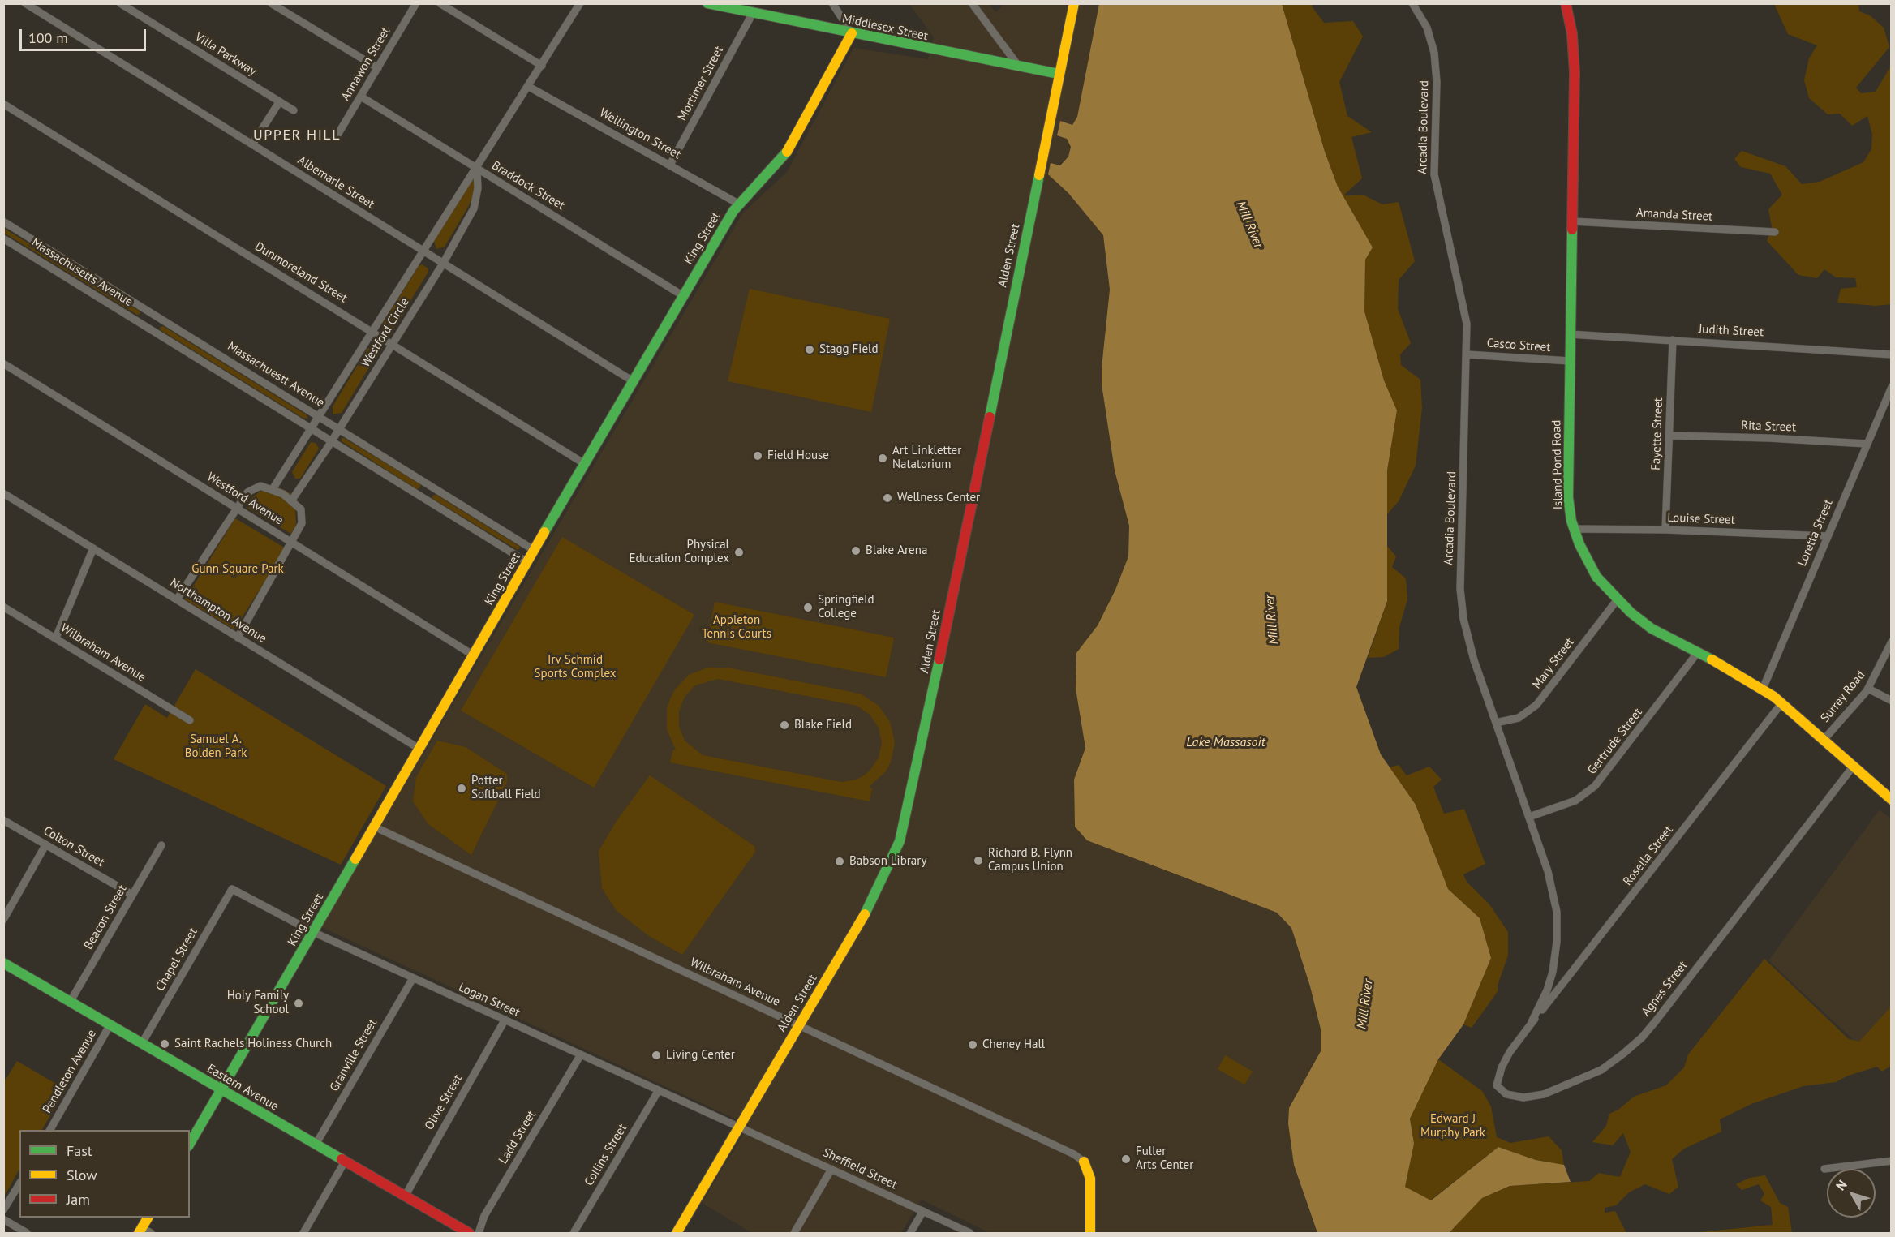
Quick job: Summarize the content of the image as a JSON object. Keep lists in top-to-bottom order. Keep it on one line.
{"streets":{"street":["Middlesex Street","Villa Parkway","Annawon Street","Mortimer Street","Arcadia Boulevard","Wellington Street","Albemarle Street","Braddock Street","Amanda Street","King Street","Alden Street","Massachusetts Avenue","Dunmoreland Street","Judith Street","Westford Circle","Casco Street","Massachuestt Avenue","Rita Street","Fayette Street","Island Pond Road","Westford Avenue","Louise Street","Loretta Street","Northampton Avenue","Wilbraham Avenue","Mary Street","Surrey Road","Gertrude Street","Colton Street","Rosella Street","Beacon Street","Chapel Street","Agnes Street","Logan Street","Granville Street","Pendleton Avenue","Eastern Avenue","Olive Street","Ladd Street","Collins Street","Sheffield Street"]},"crossings":[["Middlesex Street","Mortimer Street"],["Middlesex Street","King Street"],["Middlesex Street","Alden Street"],["Annawon Street","Braddock Street"],["Mortimer Street","Wellington Street"],["Arcadia Boulevard","Casco Street"],["Arcadia Boulevard","Mary Street"],["Arcadia Boulevard","Gertrude Street"],["Arcadia Boulevard","Rosella Street"],["Arcadia Boulevard","Agnes Street"],["Wellington Street","King Street"],["Wellington Street","Westford Circle"],["Albemarle Street","King Street"],["Albemarle Street","Westford Circle"],["Braddock Street","King Street"],["Braddock Street","Westford Circle"],["Amanda Street","Island Pond Road"],["King Street","Massachusetts Avenue"],["King Street","Dunmoreland Street"],["King Street","Massachuestt Avenue"],["King Street","Westford Avenue"],["King Street","Northampton Avenue"],["King Street","Wilbraham Avenue"],["King Street","Logan Street"],["King Street","Eastern Avenue"],["Alden Street","Wilbraham Avenue"],["Alden Street","Logan Street"],["Alden Street","Sheffield Street"],["Massachusetts Avenue","Westford Circle"],["Dunmoreland Street","Westford Circle"],["Judith Street","Fayette Street"],["Judith Street","Island Pond Road"],["Westford Circle","Massachuestt Avenue"],["Casco Street","Island Pond Road"],["Rita Street","Fayette Street"],["Rita Street","Loretta Street"],["Fayette Street","Louise Street"],["Island Pond Road","Louise Street"],["Island Pond Road","Loretta Street"],["Island Pond Road","Mary Street"],["Island Pond Road","Surrey Road"],["Island Pond Road","Gertrude Street"],["Island Pond Road","Rosella Street"],["Island Pond Road","Agnes Street"],["Louise Street","Loretta Street"],["Colton Street","Beacon Street"],["Rosella Street","Agnes Street"],["Beacon Street","Eastern Avenue"],["Chapel Street","Logan Street"],["Chapel Street","Eastern Avenue"],["Logan Street","Granville Street"],["Logan Street","Olive Street"],["Logan Street","Ladd Street"],["Logan Street","Collins Street"],["Logan Street","Sheffield Street"],["Granville Street","Eastern Avenue"],["Pendleton Avenue","Eastern Avenue"],["Eastern Avenue","Olive Street"]],"districts":["UPPER HILL"],"water":["Mill River","Lake Massasoit"],"parks":["Gunn Square Park","Appleton Tennis Courts","Irv Schmid Sports Complex","Samuel A. Bolden Park","Edward J Murphy Park"],"places":["Stagg Field","Field House","Art Linkletter Natatorium","Wellness Center","Blake Arena","Physical Education Complex","Springfield College","Blake Field","Potter Softball Field","Richard B. Flynn Campus Union","Babson Library","Holy Family School","Saint Rachels Holiness Church","Cheney Hall","Living Center","Fuller Arts Center"],"legend":["Fast","Slow","Jam"],"scale_bar":"100 m","north":"top left"}
